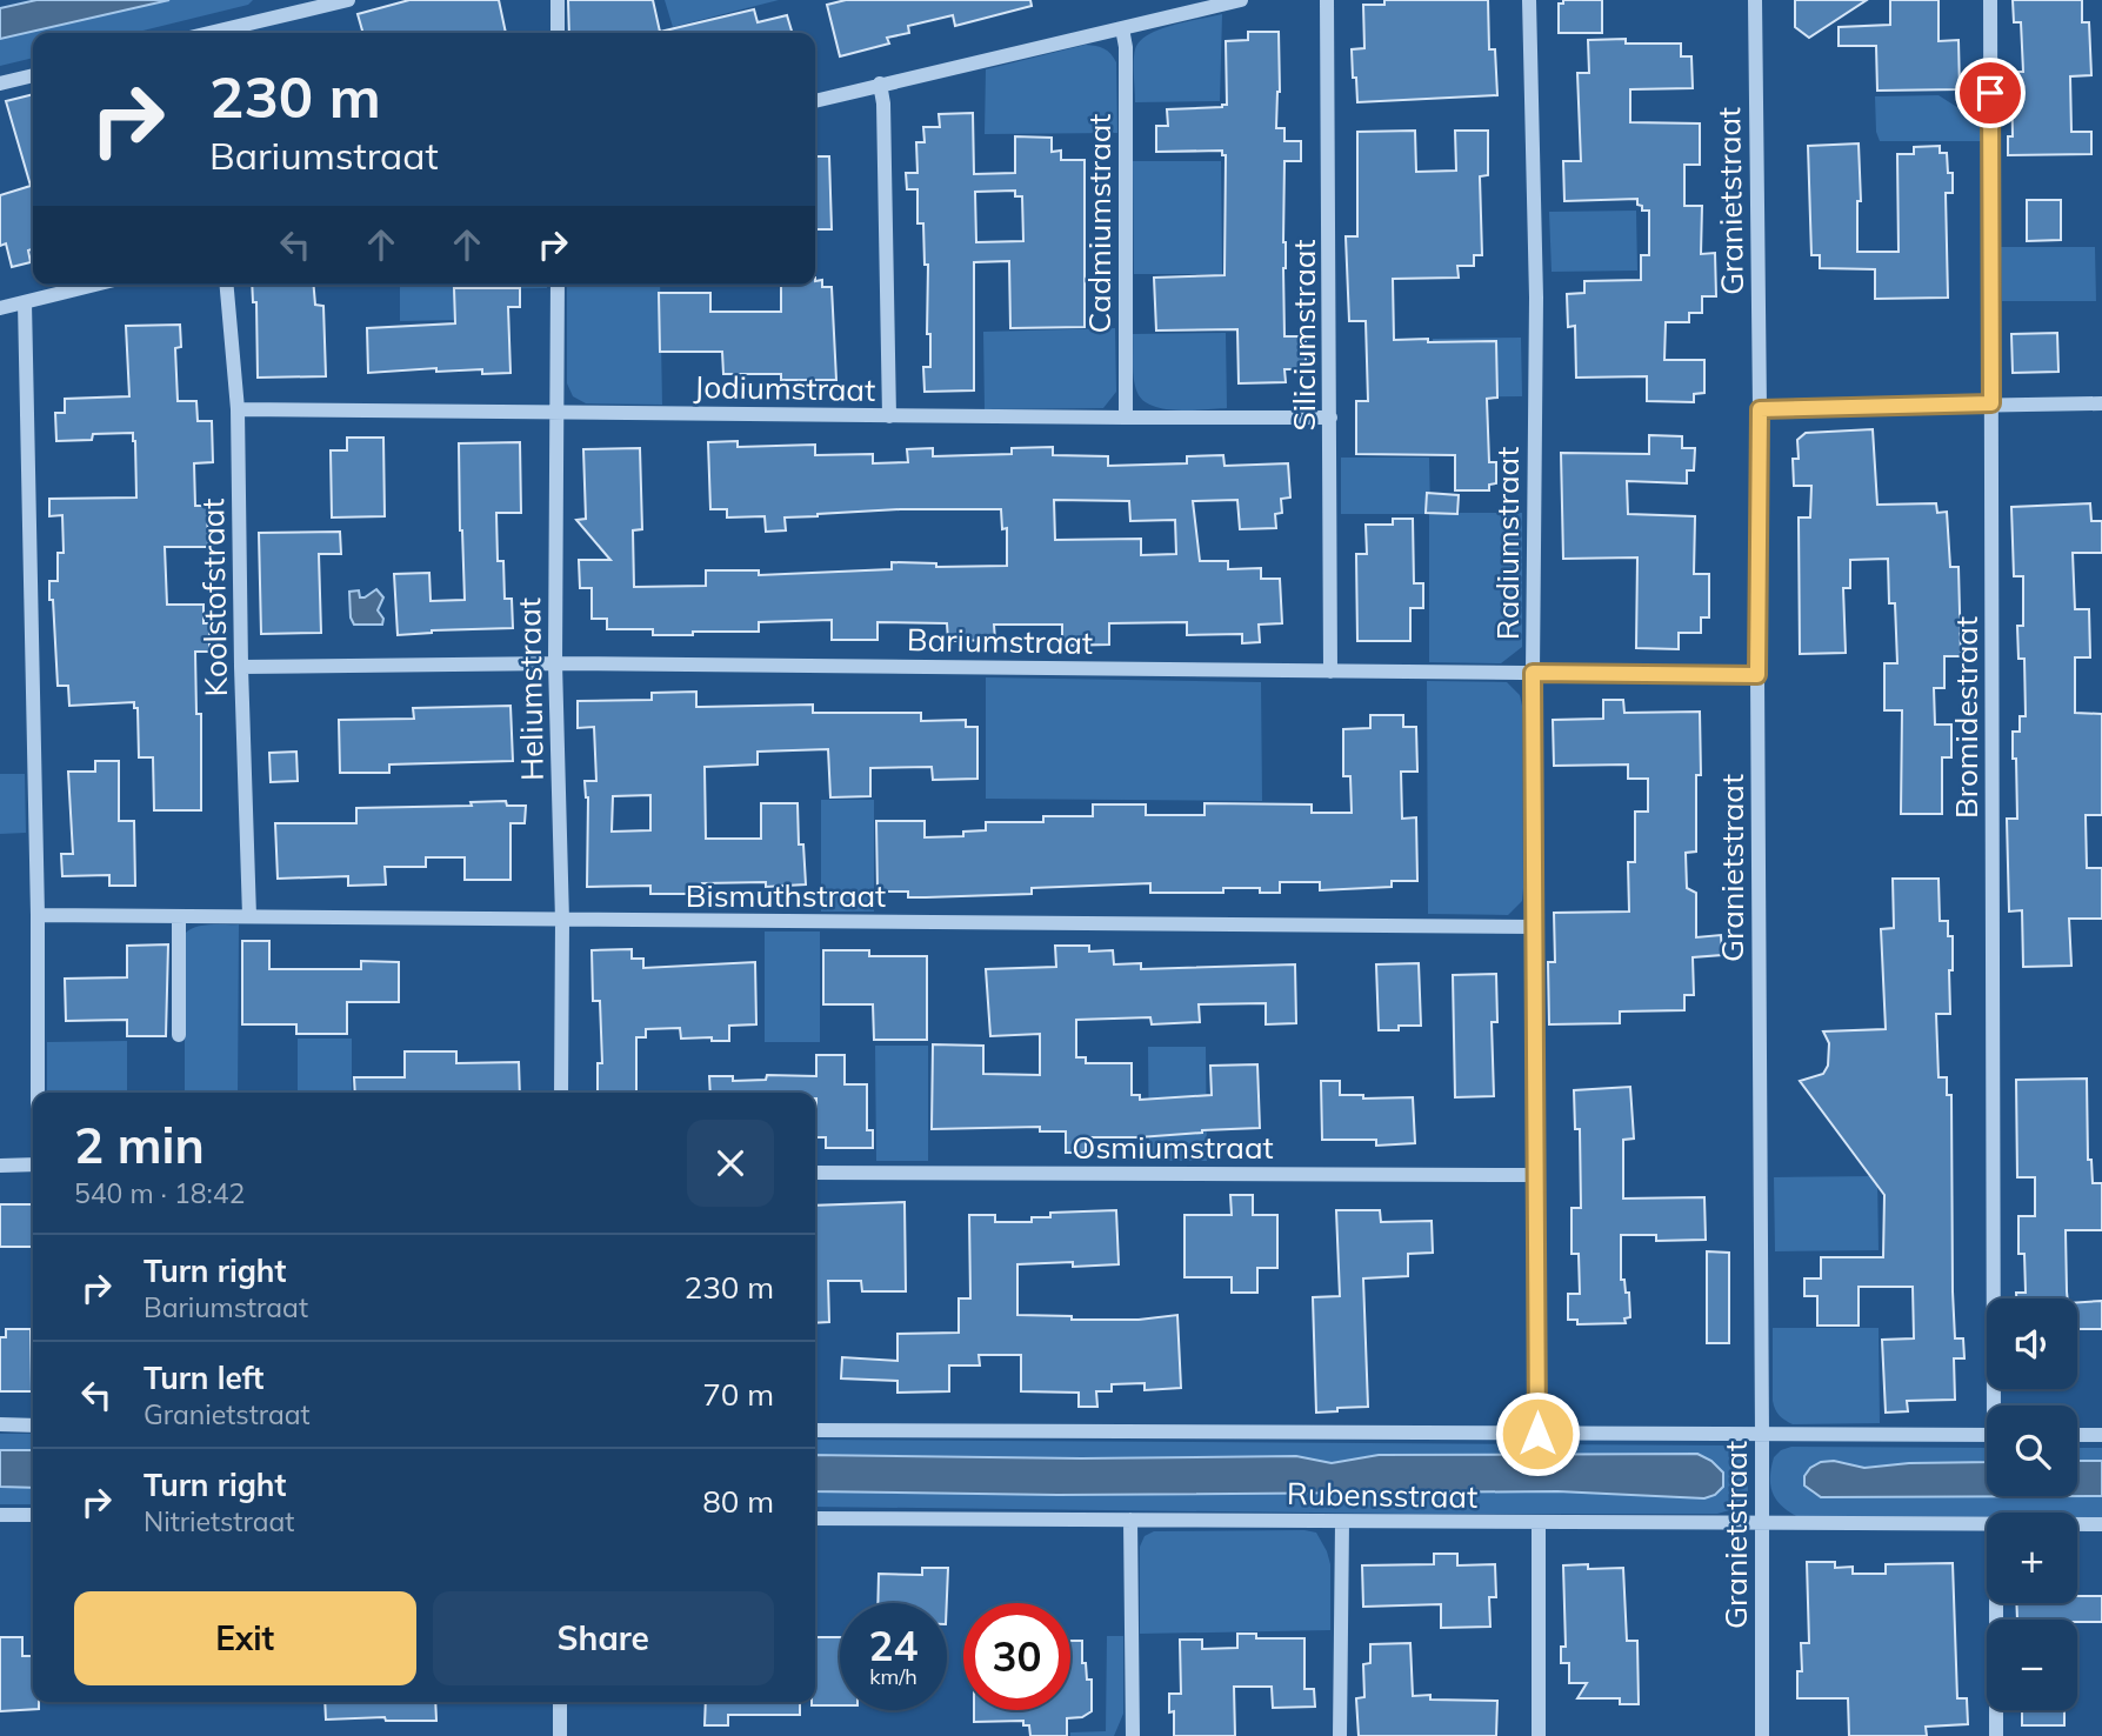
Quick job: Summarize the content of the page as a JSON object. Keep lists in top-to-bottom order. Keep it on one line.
{"streets":{"street":["Granietstraat","Cadmiumstraat","Siliciumstraat","Jodiumstraat","Radiumstraat","Koolstofstraat","Bariumstraat","Heliumstraat","Bromidestraat","Bismuthstraat","Osmiumstraat","Rubensstraat"]},"crossings":[["Granietstraat","Bariumstraat"],["Granietstraat","Rubensstraat"],["Cadmiumstraat","Jodiumstraat"],["Siliciumstraat","Jodiumstraat"],["Siliciumstraat","Bariumstraat"],["Jodiumstraat","Koolstofstraat"],["Jodiumstraat","Heliumstraat"],["Radiumstraat","Bariumstraat"],["Radiumstraat","Bismuthstraat"],["Radiumstraat","Osmiumstraat"],["Radiumstraat","Rubensstraat"],["Koolstofstraat","Bariumstraat"],["Koolstofstraat","Bismuthstraat"],["Bariumstraat","Heliumstraat"],["Heliumstraat","Bismuthstraat"]],"page":{"turn":["230 m","Bariumstraat"],"heading":["2 min","540 m · 18:42"],"list":[{"name":"Turn right","note":"Bariumstraat","value":"230 m"},{"name":"Turn left","note":"Granietstraat","value":"70 m"},{"name":"Turn right","note":"Nitrietstraat","value":"80 m"}],"map_buttons":["+","−"],"buttons":["Exit","Share"],"speed":"24 km/h","limit":"30"}}
